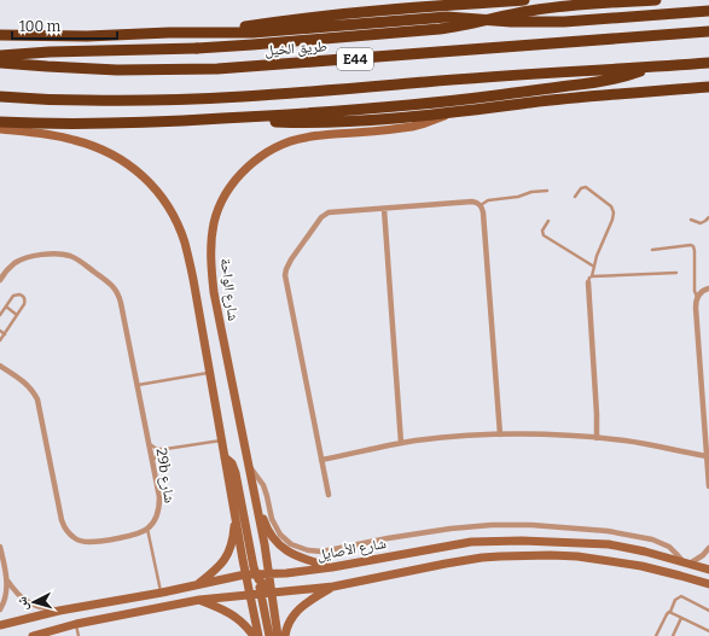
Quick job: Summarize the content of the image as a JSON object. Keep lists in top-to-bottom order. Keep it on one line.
{"streets":{"highway":["طريق الخيل","E44"],"main road":["شارع الواحة","شارع الأصايل"],"street":["29b شارع"]},"crossings":[["شارع الواحة","شارع الأصايل"]],"scale_bar":"100 m","north":"left"}
